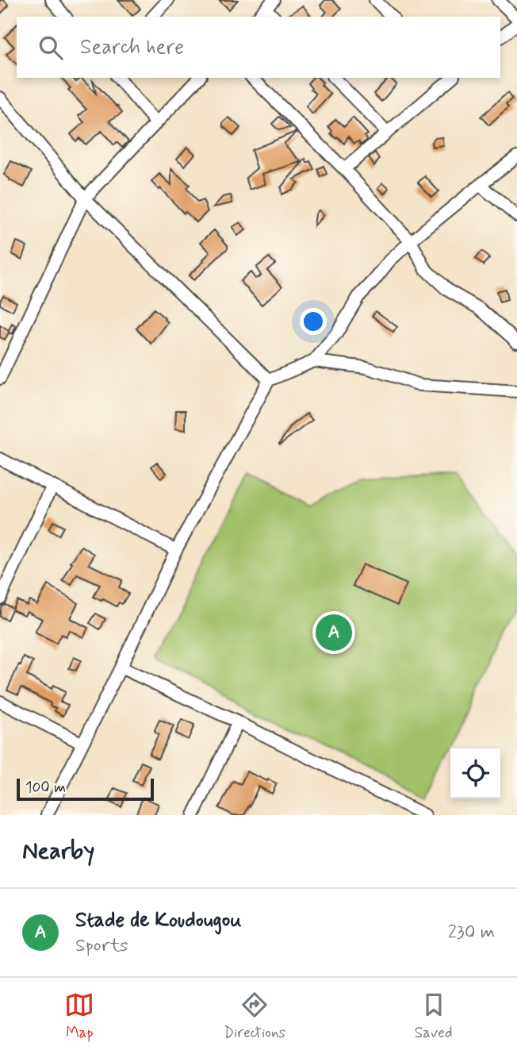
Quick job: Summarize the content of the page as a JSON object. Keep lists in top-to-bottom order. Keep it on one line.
{"scale_bar":"100 m","page":{"search":"Search here","pins":"A","scale":"100 m","heading":"Nearby","list":[{"mark":"A","name":"Stade de Koudougou","note":"Sports","value":"230 m"}],"nav":["Map","Directions","Saved"]}}
